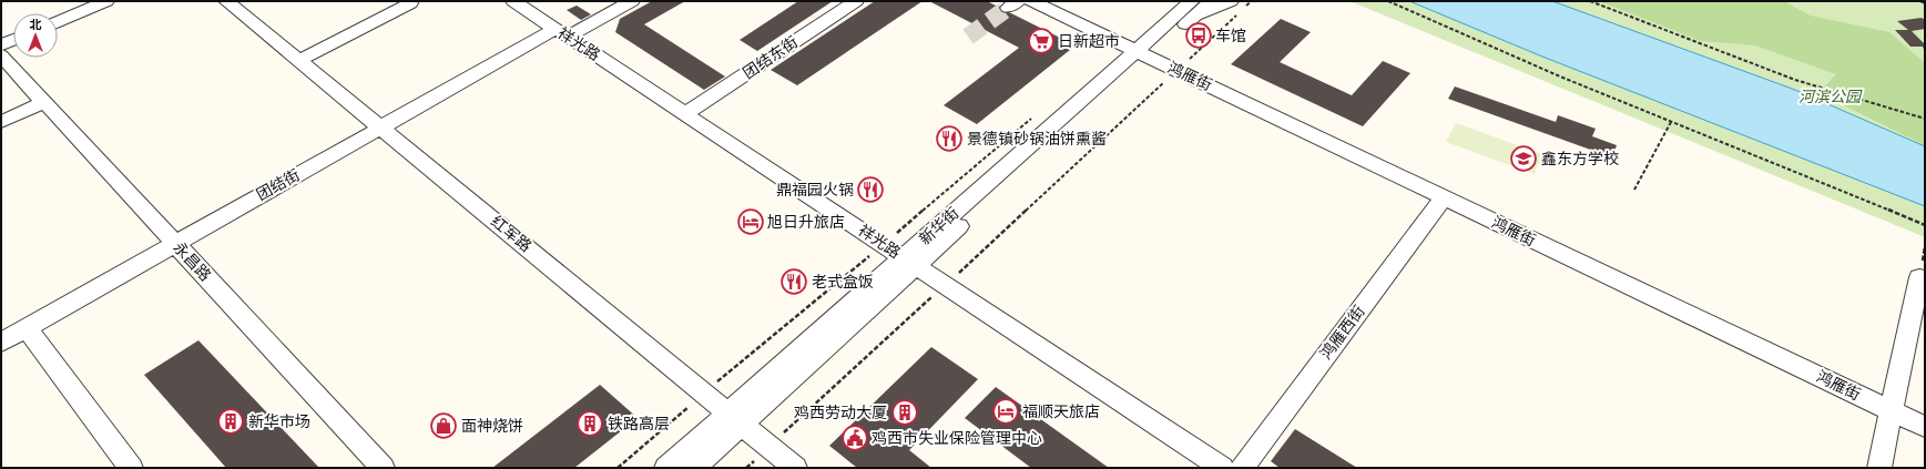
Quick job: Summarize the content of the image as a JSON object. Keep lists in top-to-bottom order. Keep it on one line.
{"streets":{"street":["祥光路","团结东街","鸿雁街","团结街","新华街","红军路","永昌路","鸿雁西街"]},"crossings":[["祥光路","团结东街"],["祥光路","团结街"],["祥光路","新华街"],["鸿雁街","新华街"],["鸿雁街","鸿雁西街"],["团结街","红军路"],["团结街","永昌路"],["新华街","红军路"]],"parks":["河滨公园"],"places":{"bus stop":["车馆"],"supermarket":["日新超市"],"restaurant":["景德镇砂锅油饼熏酱","鼎福园火锅","老式盒饭"],"school or university":["鑫东方学校"],"hotel":["旭日升旅店","福顺天旅店"],"building":["鸡西劳动大厦","新华市场","铁路高层"],"shop":["面神烧饼"],"public building":["鸡西市失业保险管理中心"]},"north":"top"}
